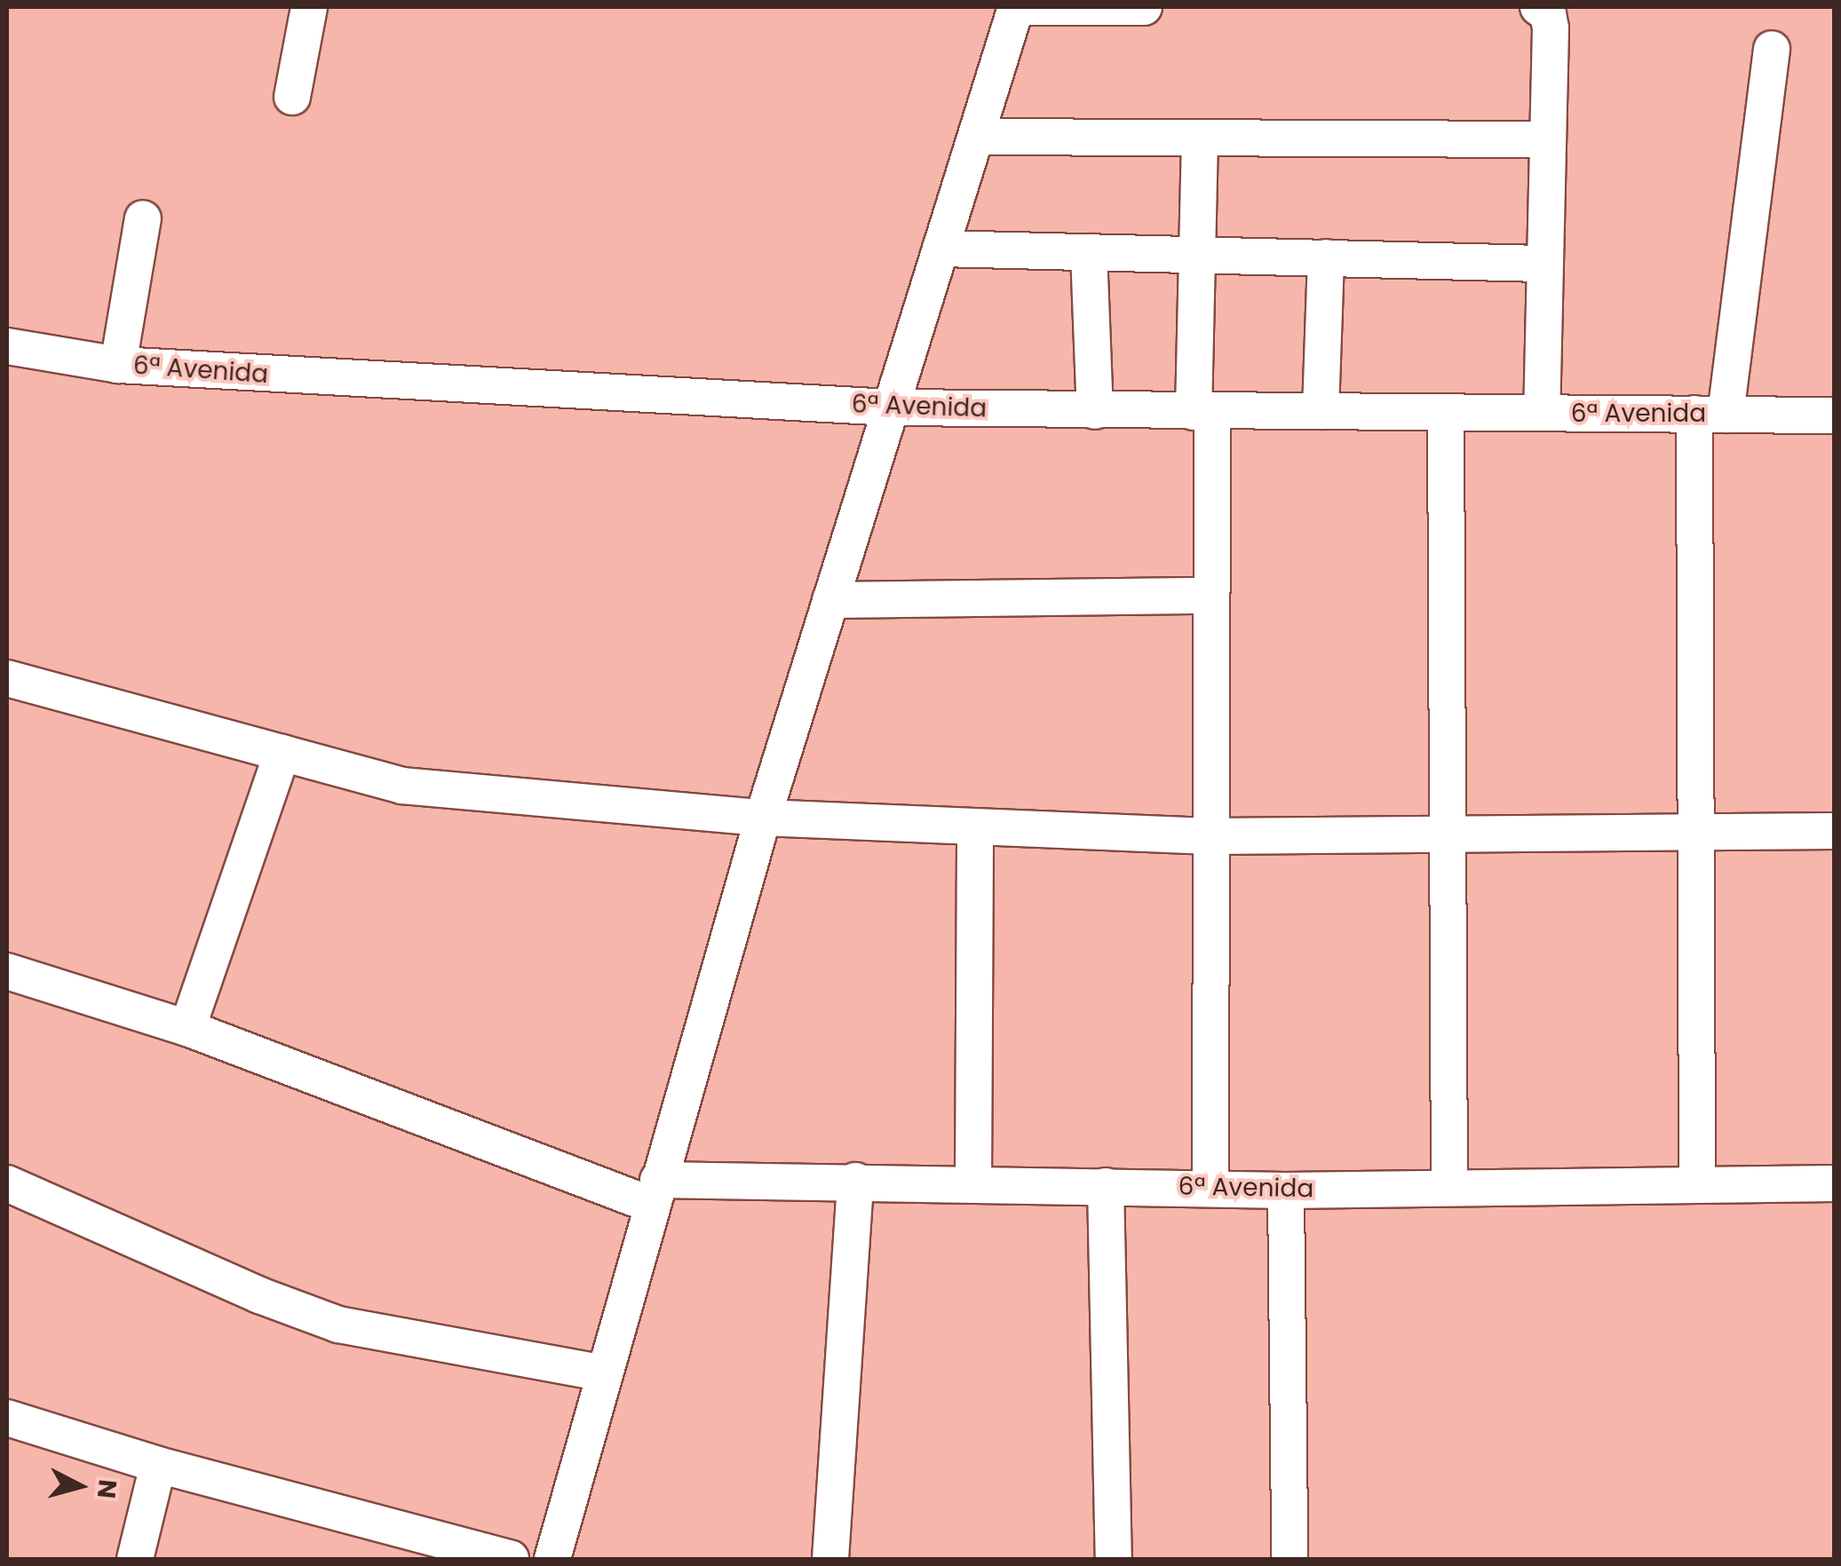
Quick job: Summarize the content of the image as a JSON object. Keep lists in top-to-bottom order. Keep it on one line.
{"streets":{"street":["6ª Avenida"]},"north":"right"}
